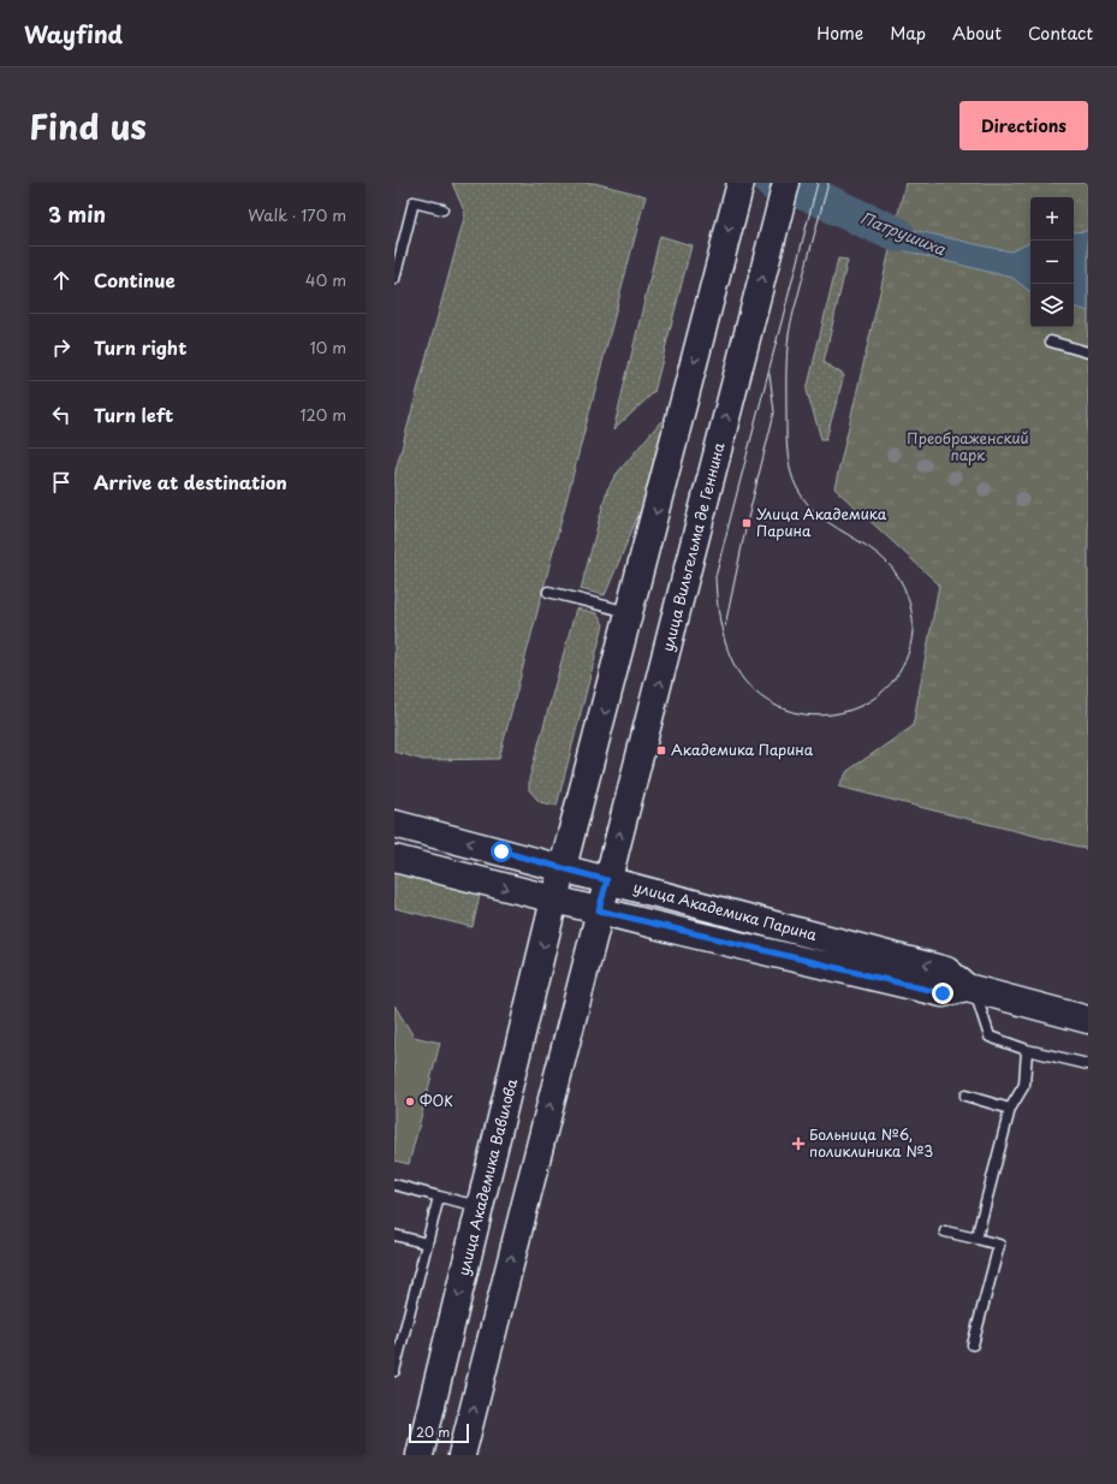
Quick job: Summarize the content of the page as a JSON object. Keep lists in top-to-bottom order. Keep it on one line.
{"streets":{"street":["улица Вильгельма де Геннина","улица Академика Парина","улица Академика Вавилова"]},"crossings":[["улица Вильгельма де Геннина","улица Академика Парина"],["улица Академика Парина","улица Академика Вавилова"]],"water":["Патрушиха"],"parks":["Преображенский парк"],"places":{"transit":["Улица Академика Парина","Академика Парина"],"other":["ФОК"],"health":["Больница №6, поликлиника №3"]},"scale_bar":"20 m","page":{"header":"Wayfind","nav":["Home","Map","About","Contact"],"title":"Find us","buttons":"Directions","heading":["3 min","Walk · 170 m"],"map_buttons":["+","−"],"list":[["Continue","40 m"],["Turn right","10 m"],["Turn left","120 m"],"Arrive at destination"],"scale":"20 m"}}
